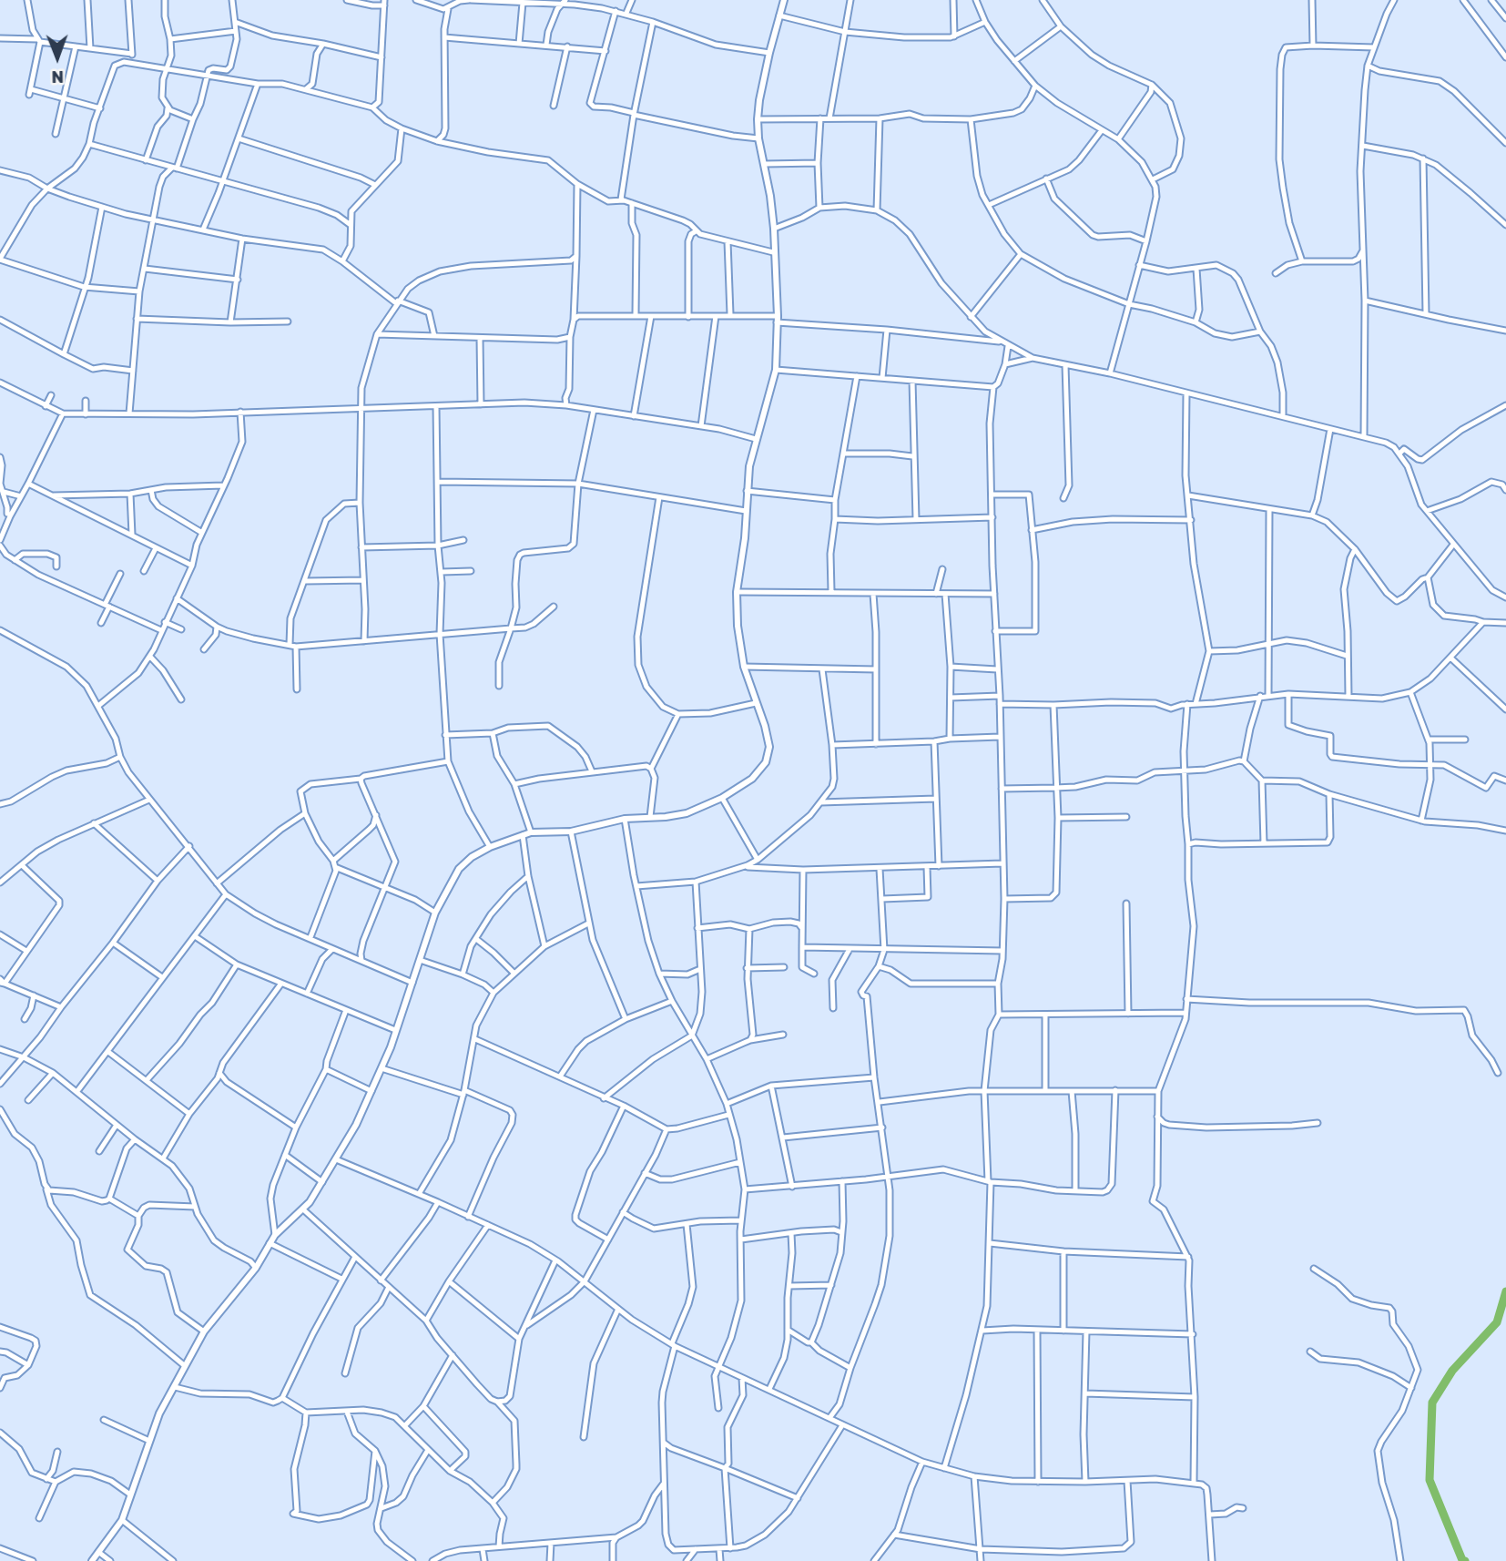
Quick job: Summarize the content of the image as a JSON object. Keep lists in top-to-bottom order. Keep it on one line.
{"north":"bottom"}
